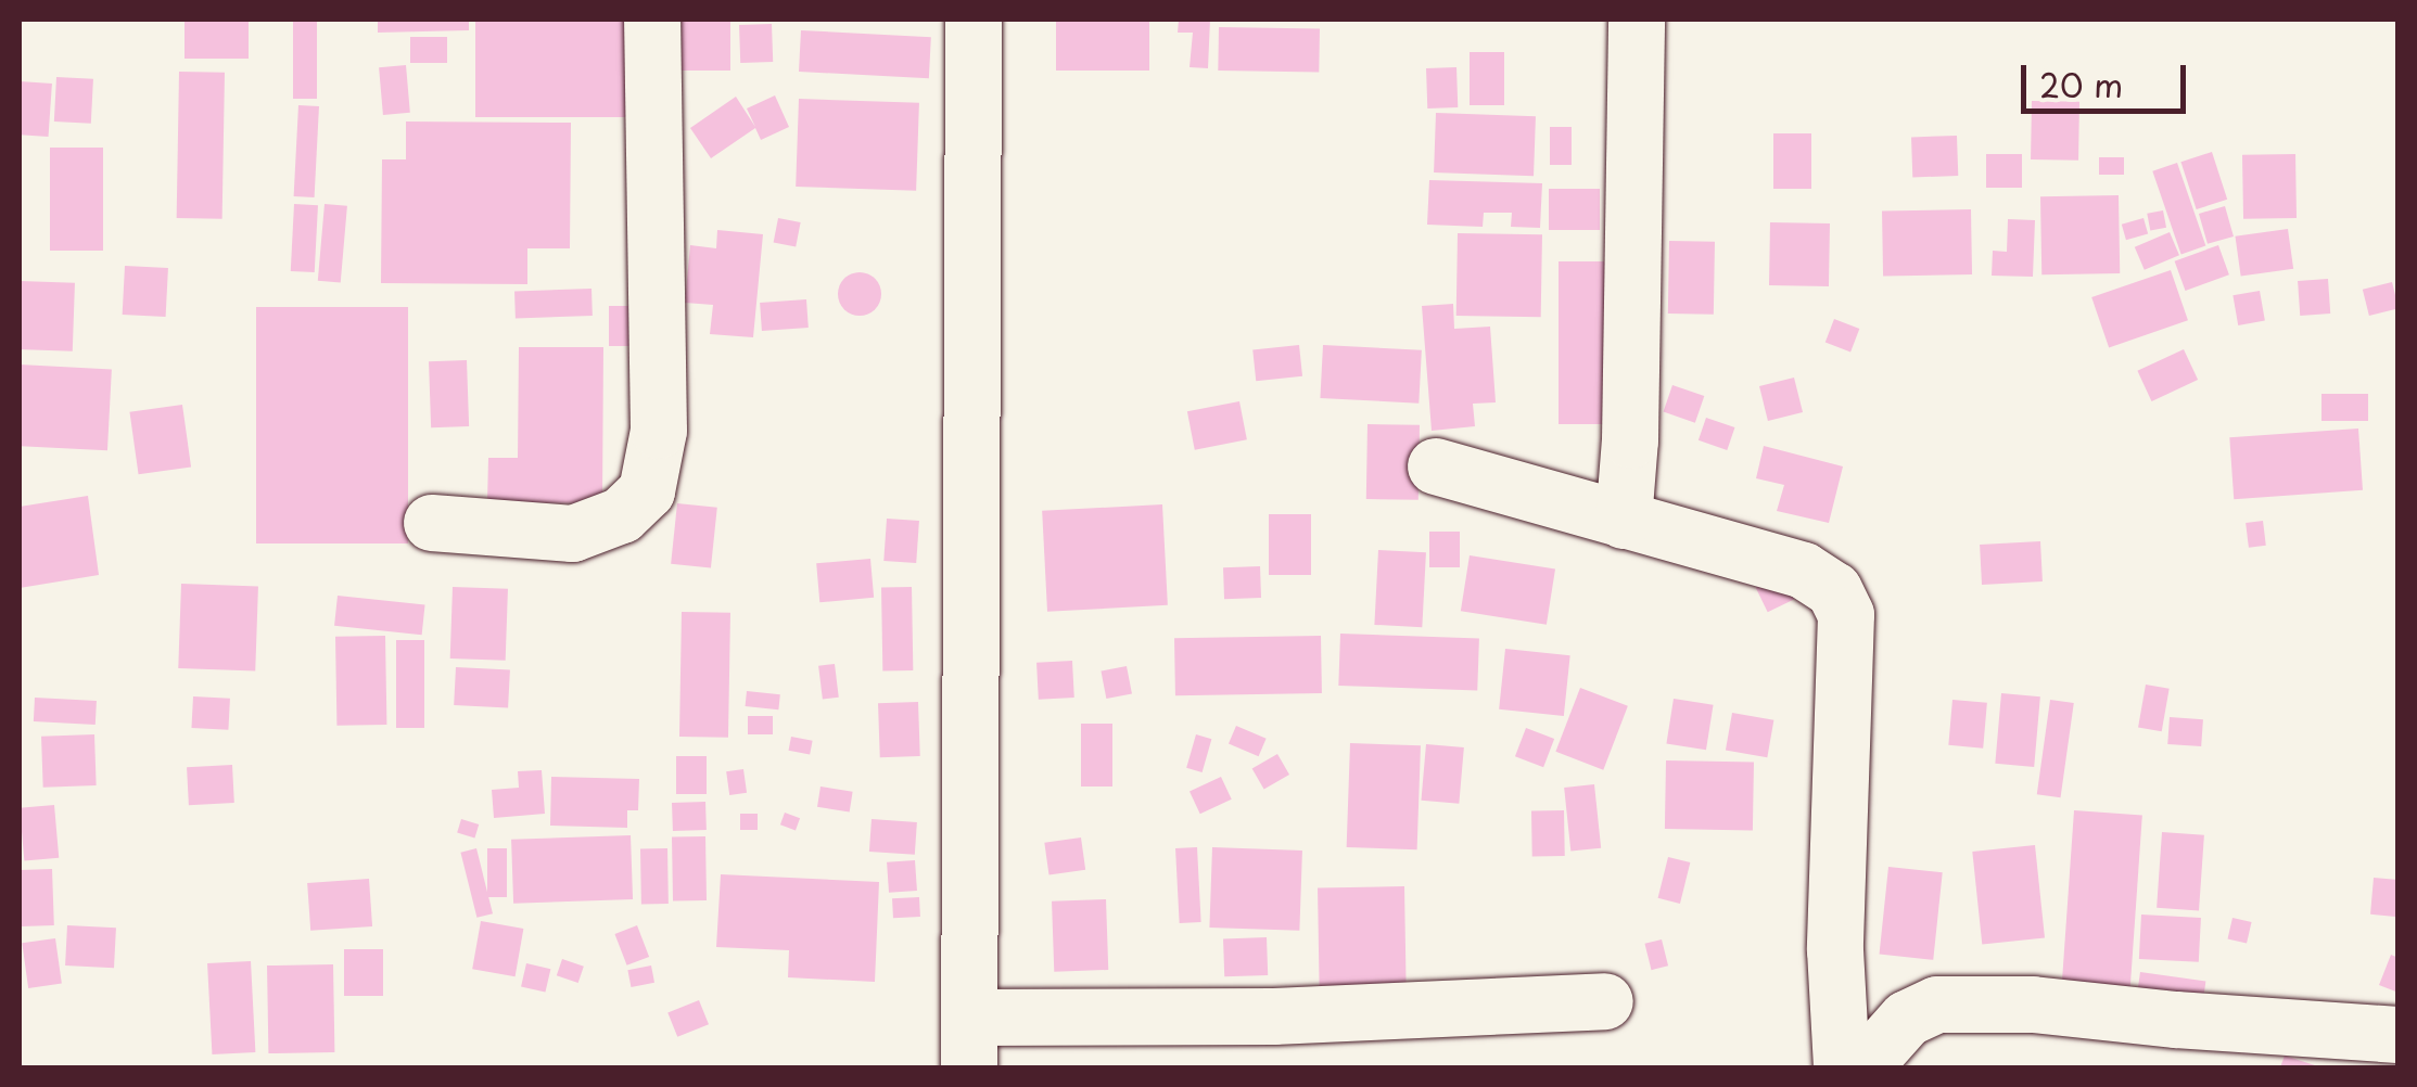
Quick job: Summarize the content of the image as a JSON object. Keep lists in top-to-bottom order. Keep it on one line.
{"scale_bar":"20 m"}
